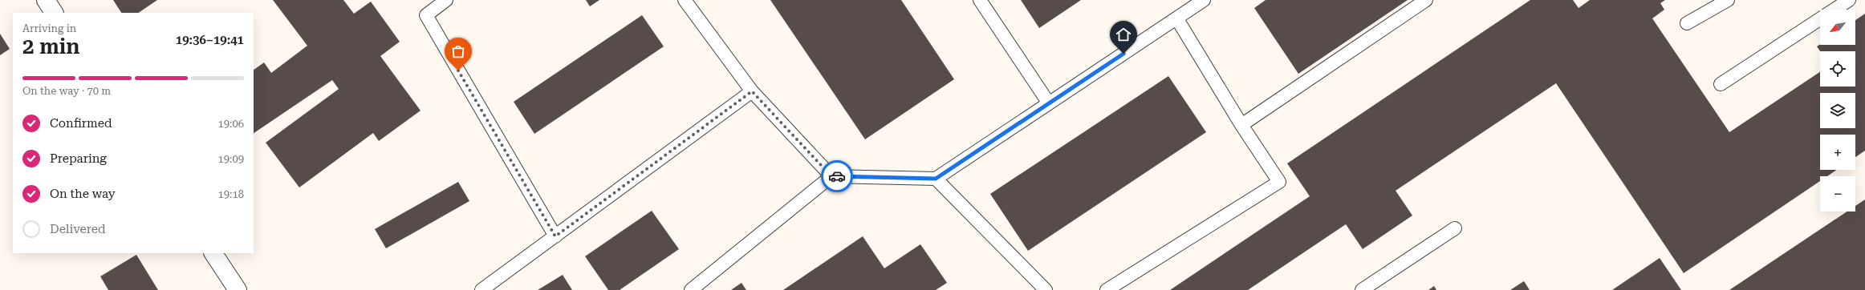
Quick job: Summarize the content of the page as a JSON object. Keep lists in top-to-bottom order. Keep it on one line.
{"north":"bottom left","page":{"map_buttons":["+","−"],"heading":["2 min","Arriving in","19:36–19:41"],"bar":"On the way · 70 m","list":[["Confirmed","19:06"],["Preparing","19:09"],["On the way","19:18"],"Delivered"]}}
